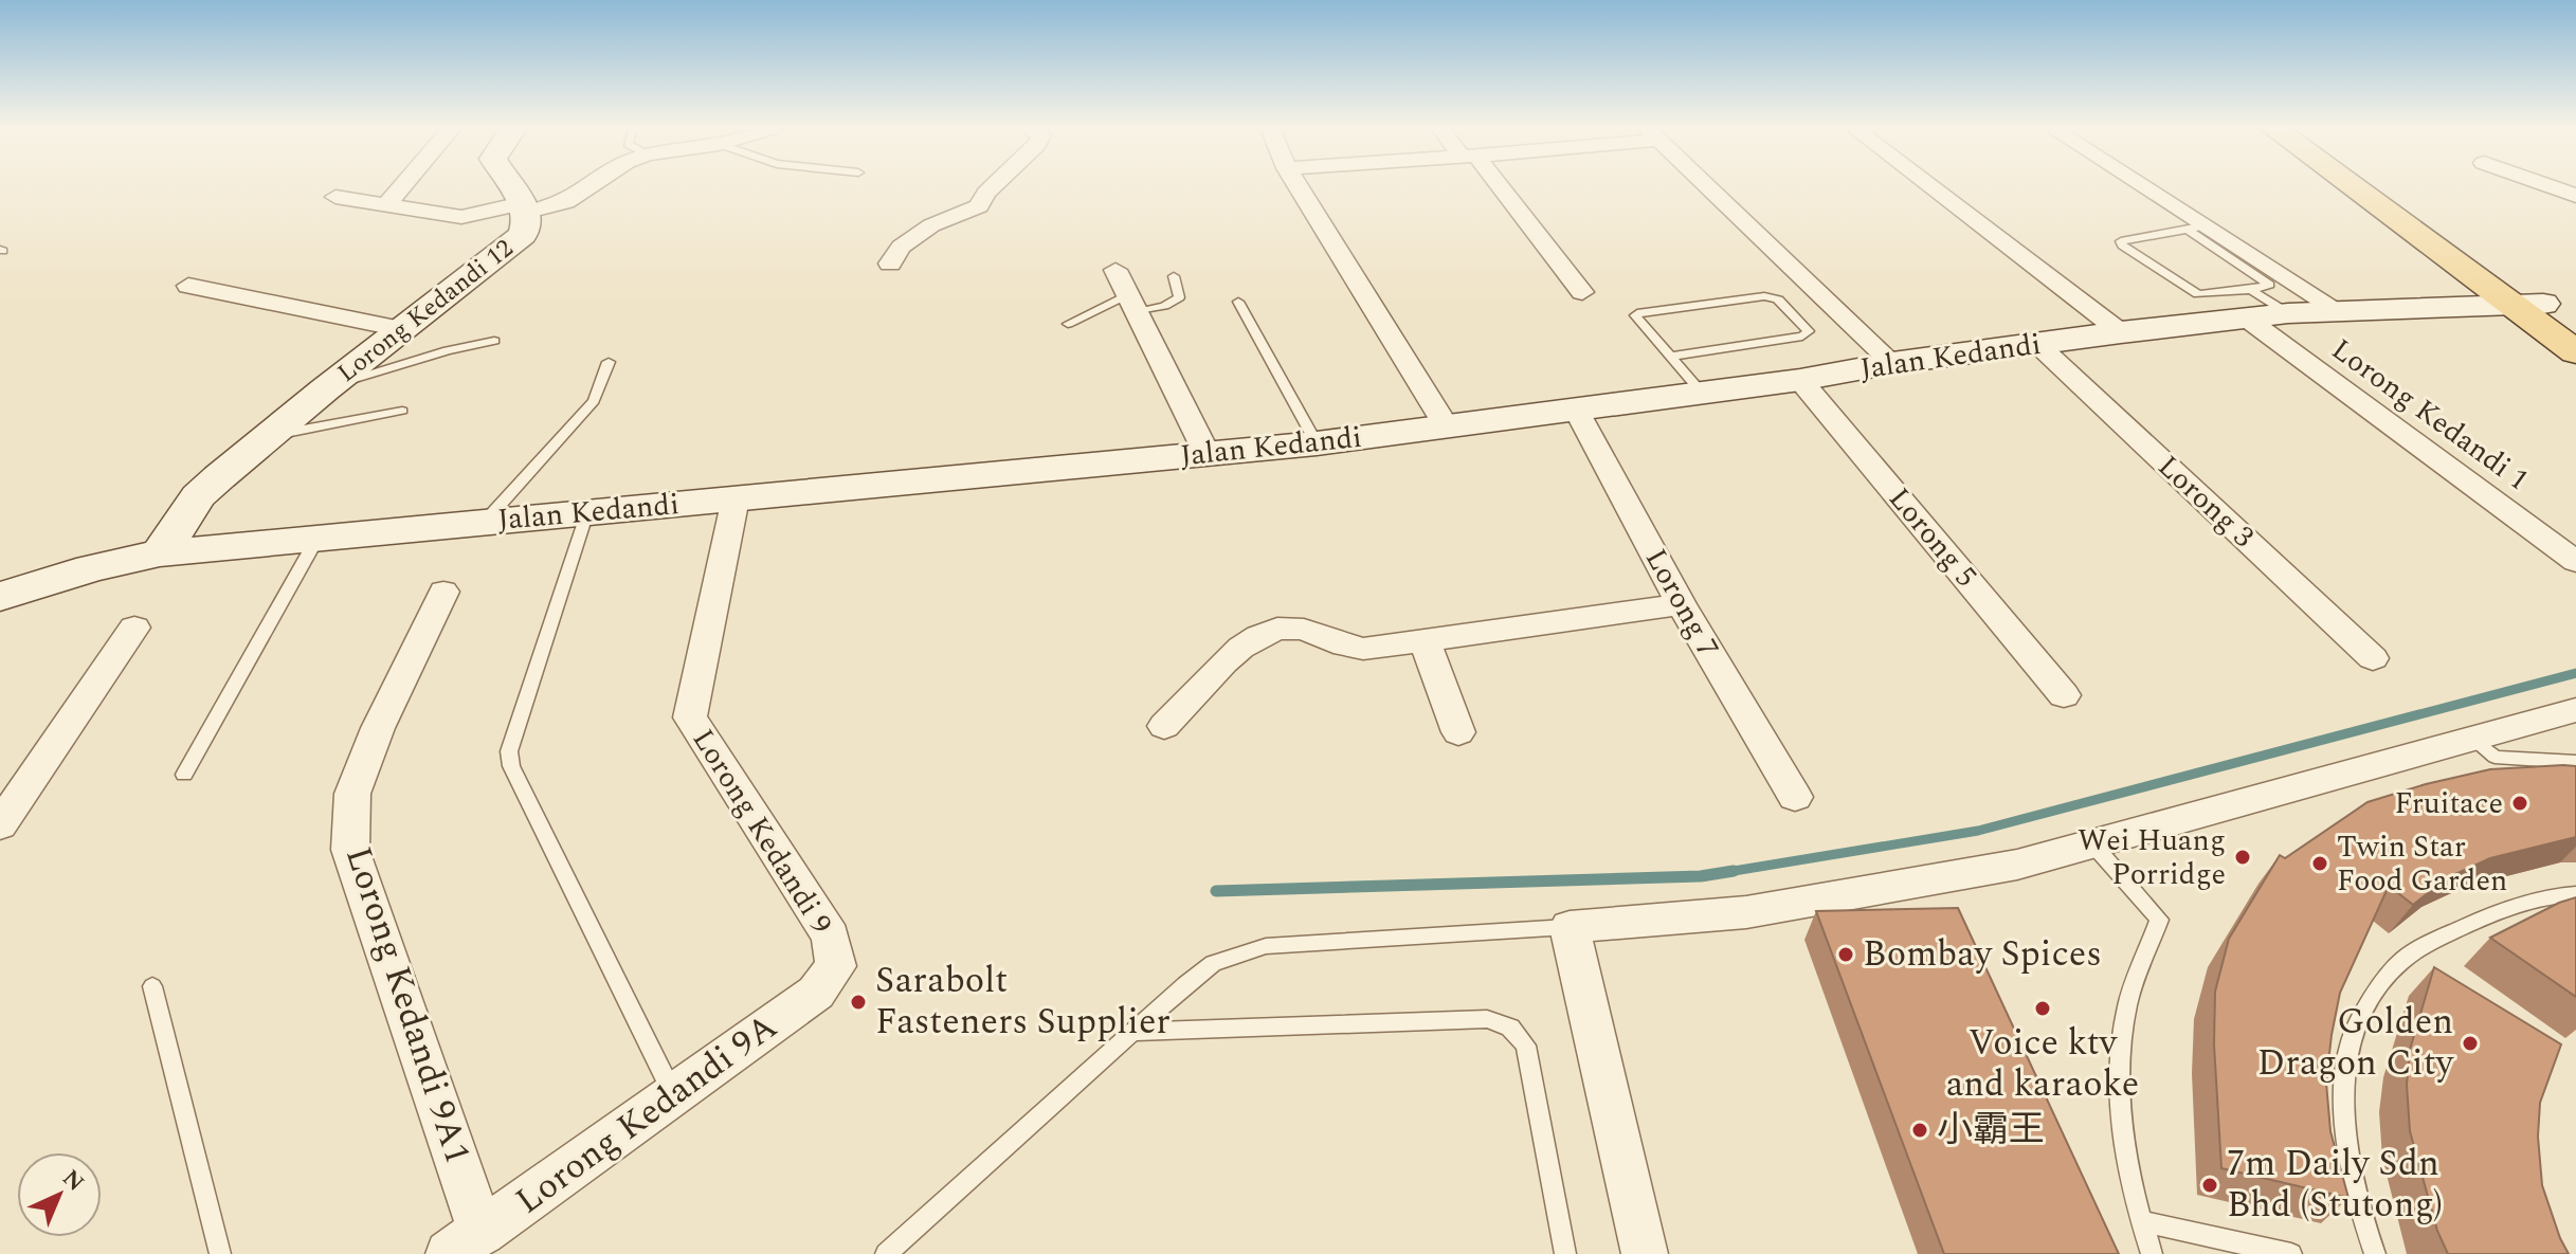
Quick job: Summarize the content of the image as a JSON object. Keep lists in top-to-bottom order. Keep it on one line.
{"streets":{"street":["Lorong Kedandi 12","Jalan Kedandi","Lorong Kedandi 1","Lorong 3","Lorong 5","Lorong 7","Lorong Kedandi 9","Lorong Kedandi 9A1","Lorong Kedandi 9A"]},"crossings":[["Lorong Kedandi 12","Jalan Kedandi"],["Jalan Kedandi","Lorong Kedandi 1"],["Jalan Kedandi","Lorong 3"],["Jalan Kedandi","Lorong 5"],["Jalan Kedandi","Lorong 7"],["Jalan Kedandi","Lorong Kedandi 9"],["Lorong Kedandi 9","Lorong Kedandi 9A"],["Lorong Kedandi 9A1","Lorong Kedandi 9A"]],"places":["Fruitace","Wei Huang Porridge","Twin Star Food Garden","Bombay Spices","Sarabolt Fasteners Supplier","Voice ktv and karaoke","Golden Dragon City","小霸王","7m Daily Sdn Bhd (Stutong)"],"north":"top right"}
